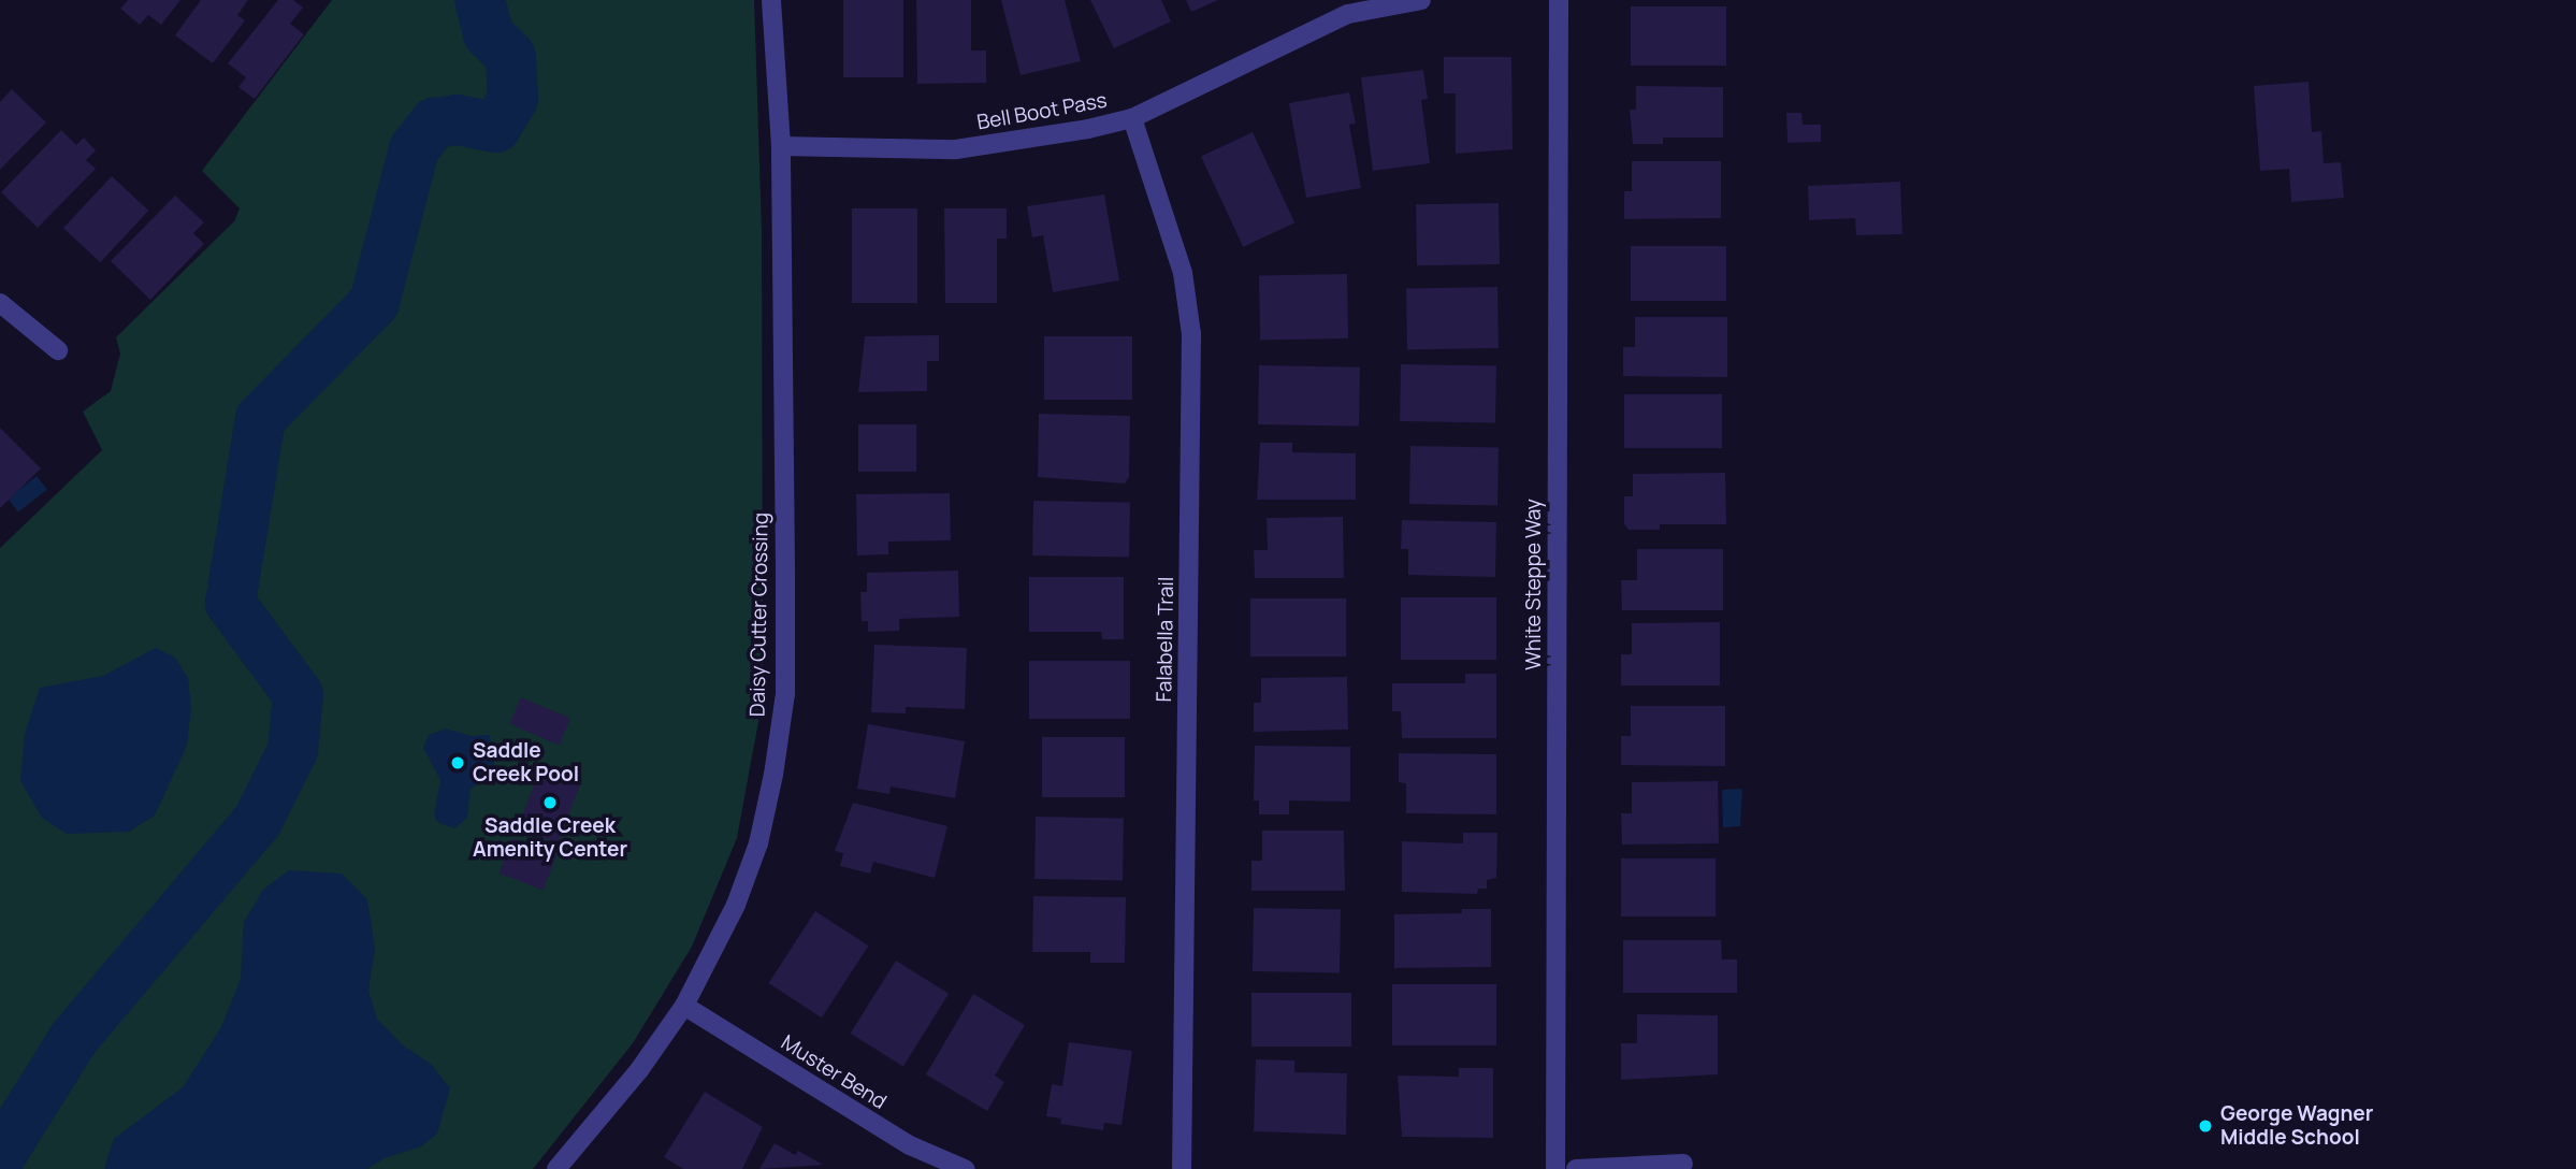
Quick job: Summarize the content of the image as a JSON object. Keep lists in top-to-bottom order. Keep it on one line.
{"streets":{"street":["Bell Boot Pass","White Steppe Way","Daisy Cutter Crossing","Falabella Trail","Muster Bend"]},"crossings":[["Bell Boot Pass","Daisy Cutter Crossing"],["Bell Boot Pass","Falabella Trail"],["Daisy Cutter Crossing","Muster Bend"]],"places":["Saddle Creek Pool","Saddle Creek Amenity Center","George Wagner Middle School"]}
